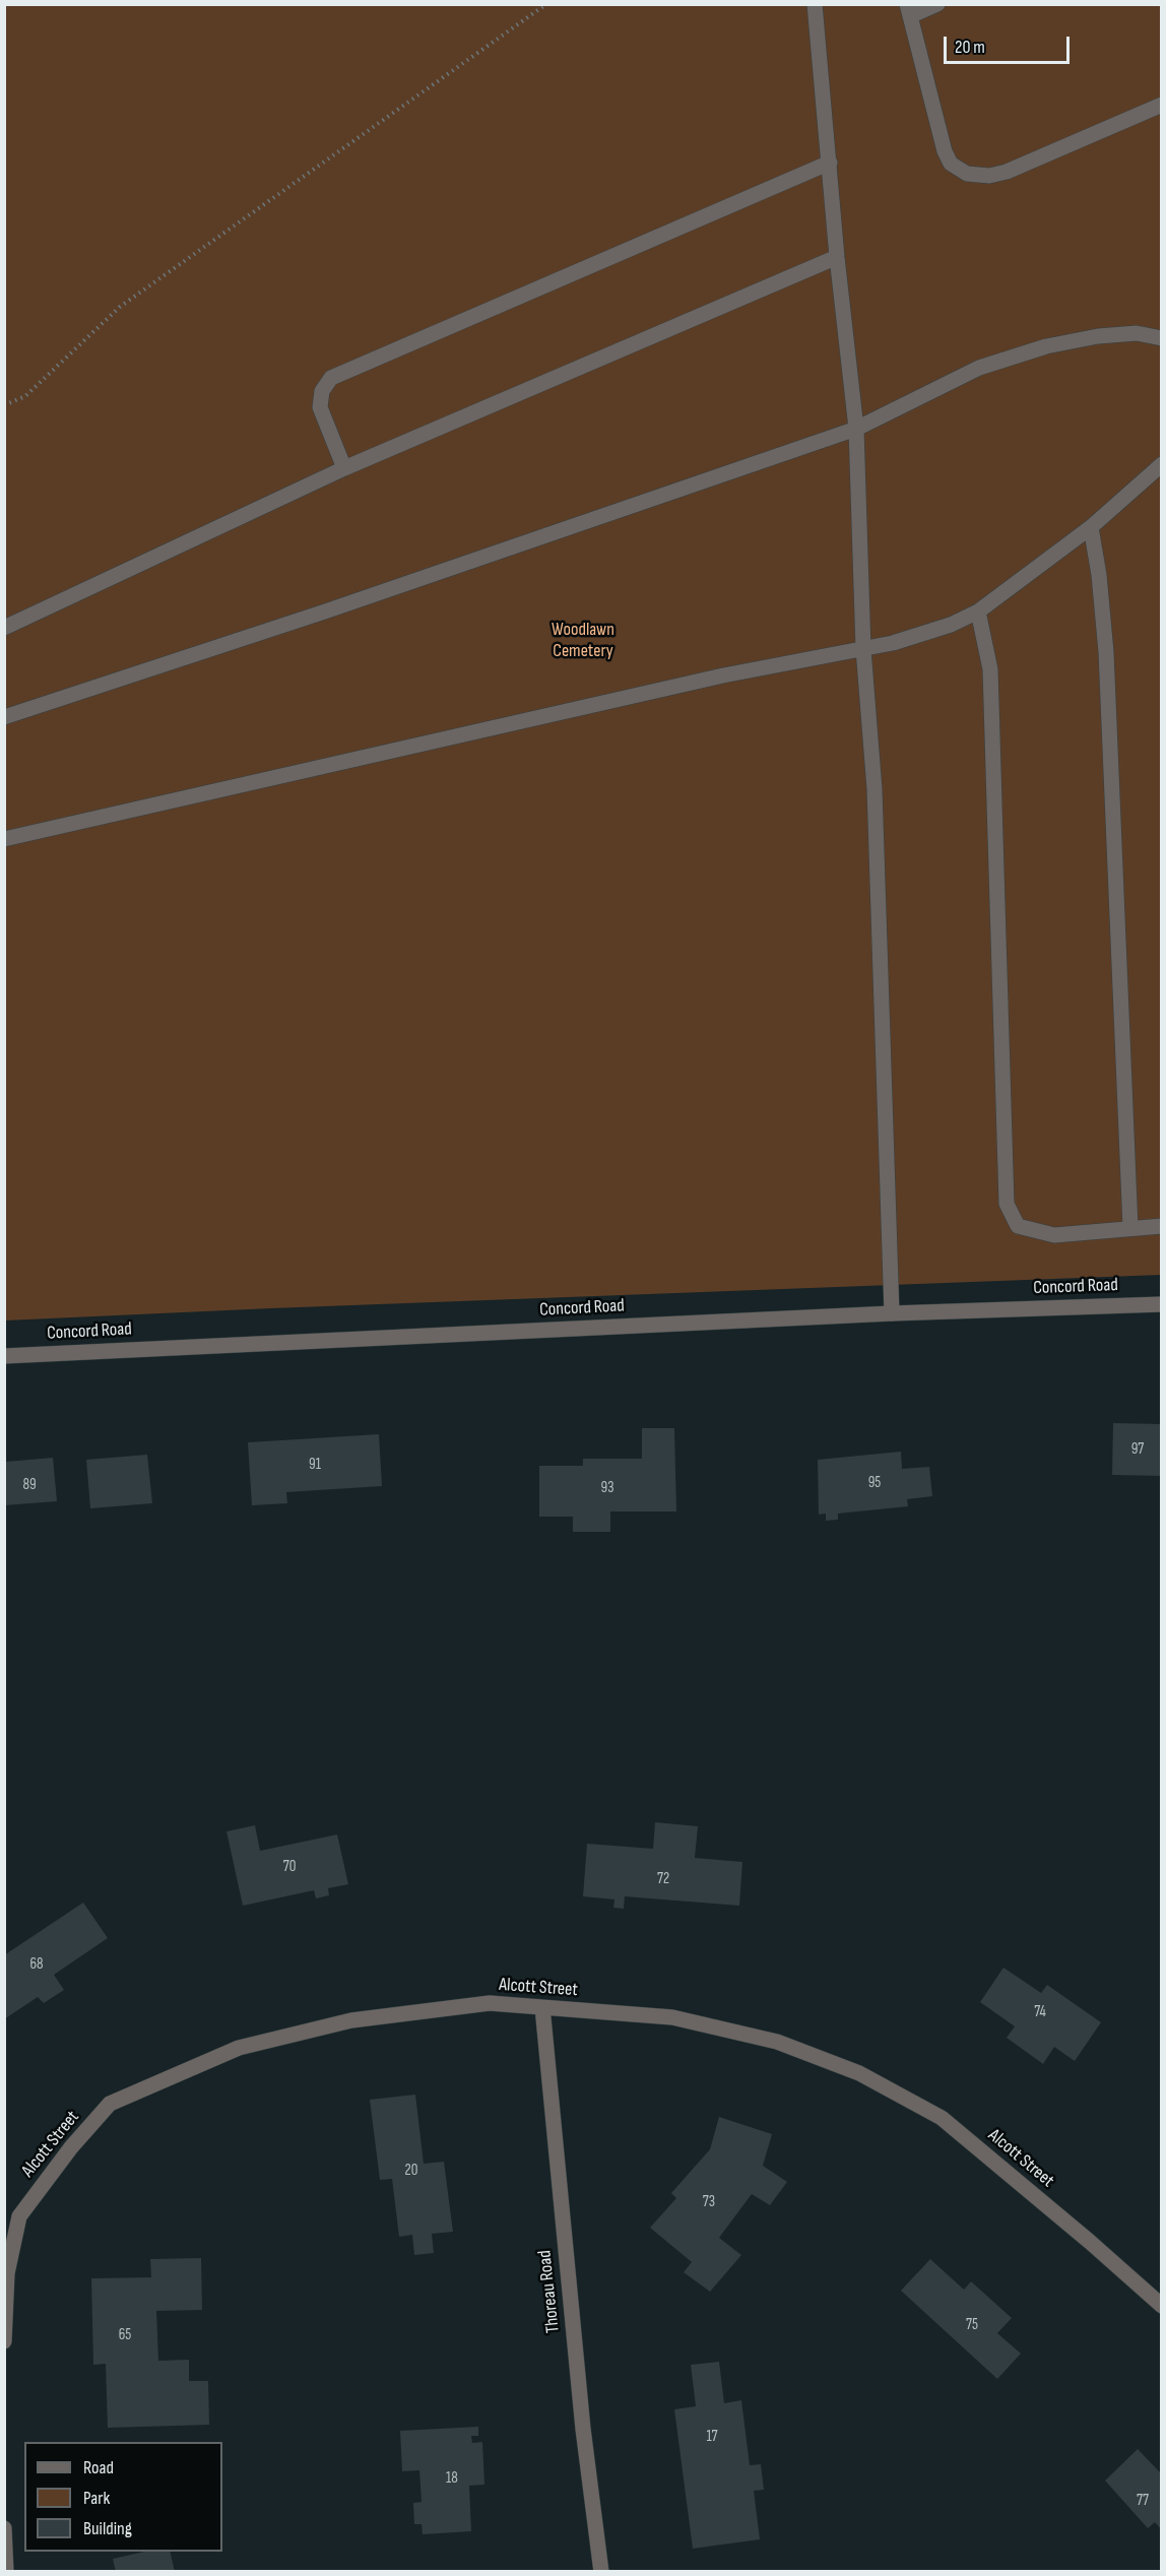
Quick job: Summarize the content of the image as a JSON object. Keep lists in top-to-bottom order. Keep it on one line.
{"streets":{"street":["Concord Road","Alcott Street","Thoreau Road"]},"crossings":[["Alcott Street","Thoreau Road"]],"parks":["Woodlawn Cemetery"],"house_numbers":["97","91","95","89","93","70","72","68","74","20","73","75","65","17","18","77"],"legend":["Road","Park","Building"],"scale_bar":"20 m"}
